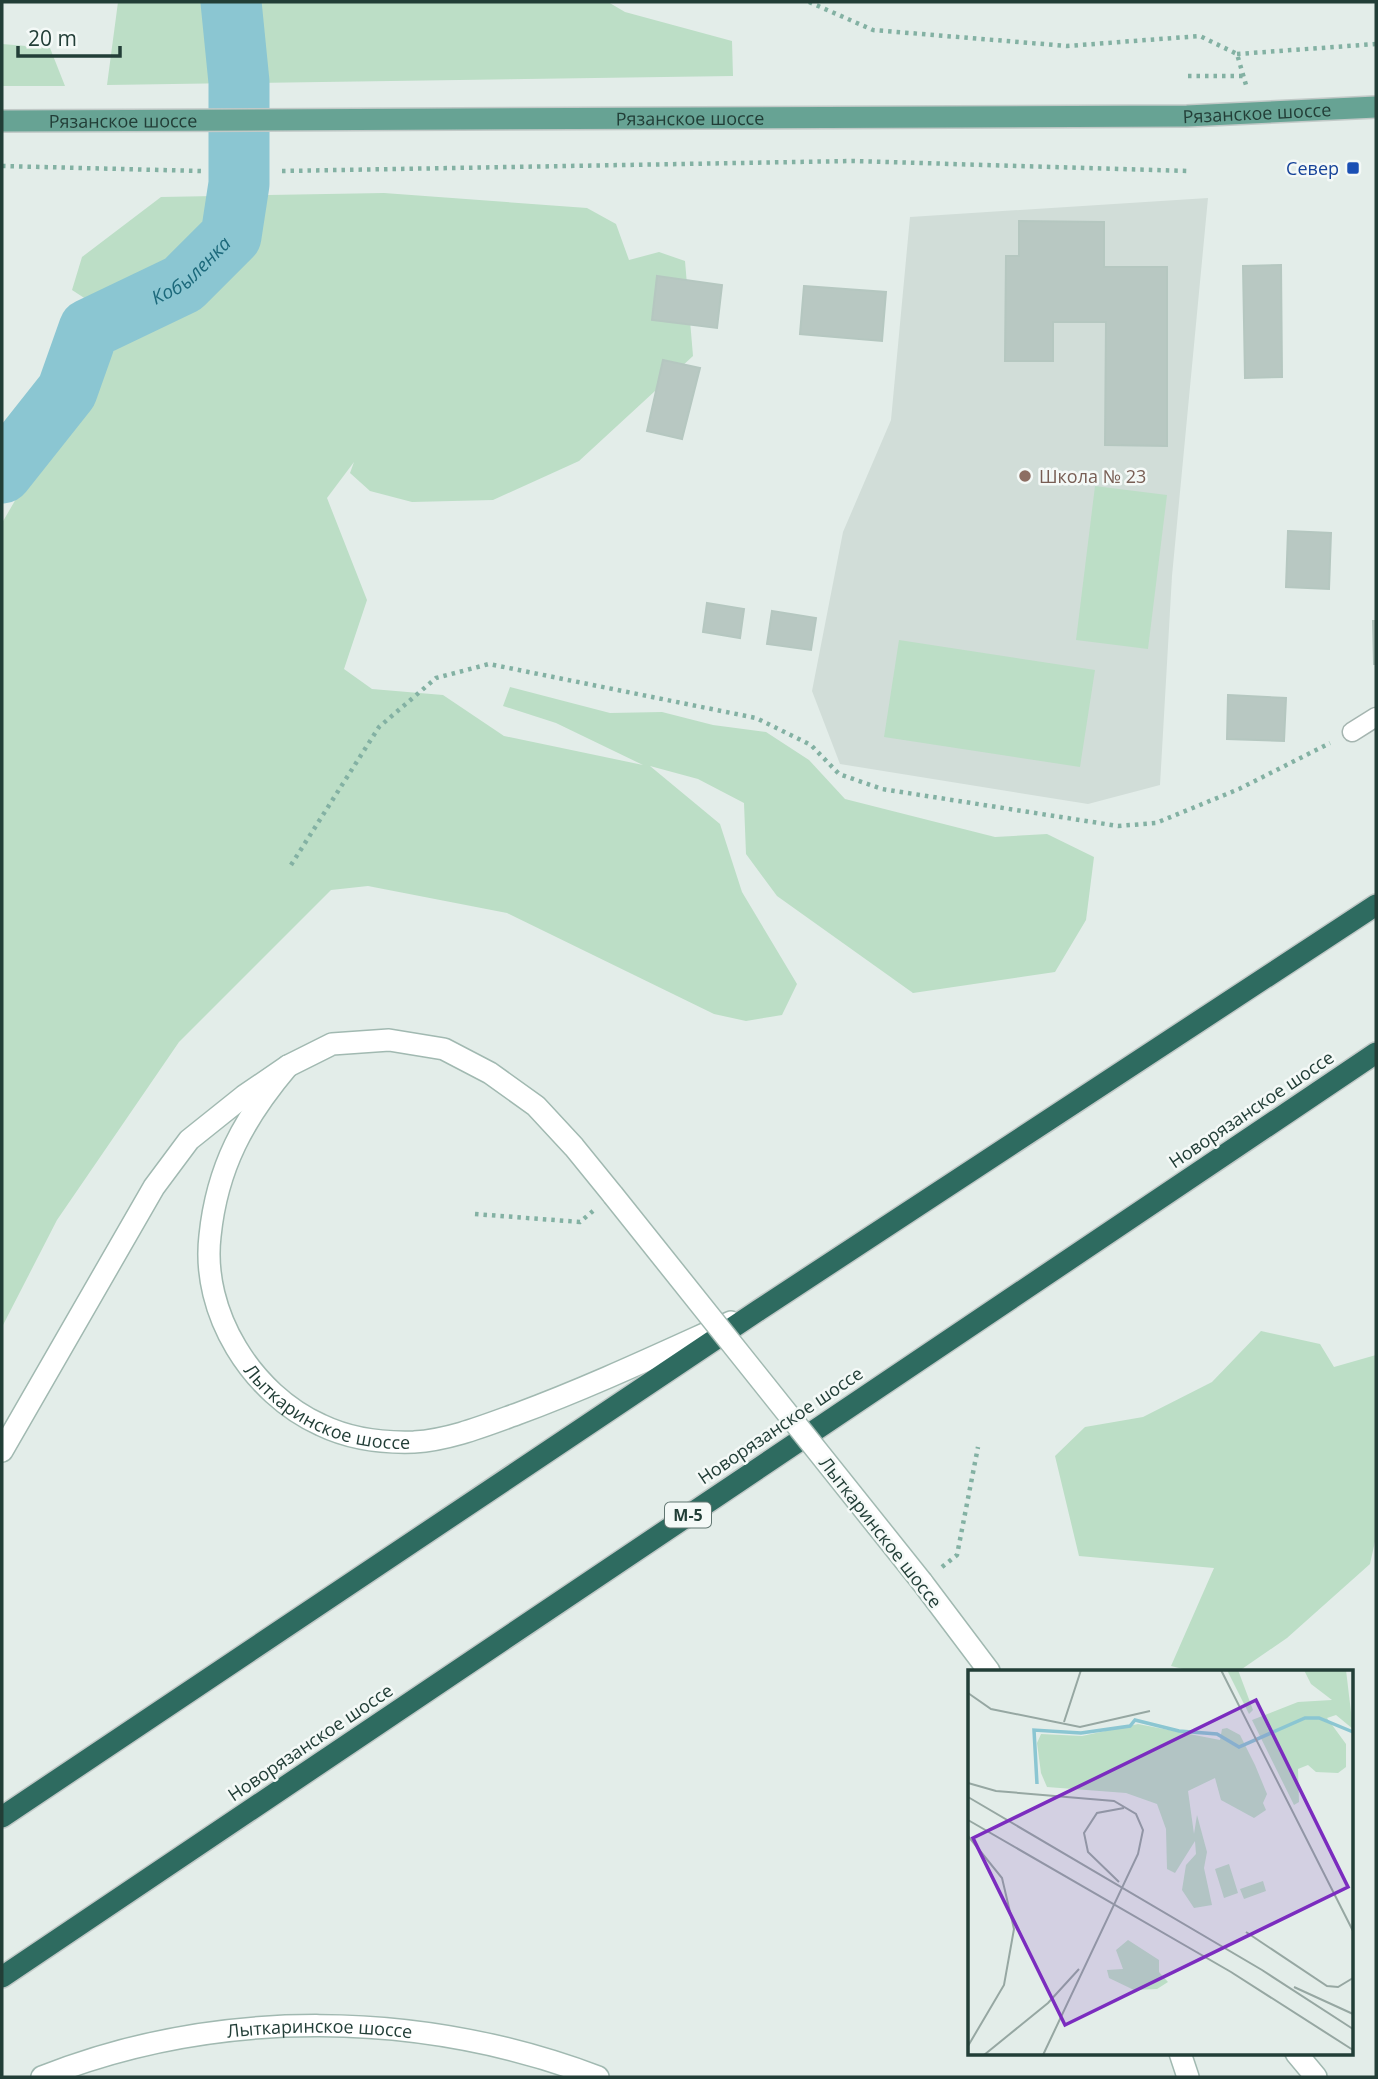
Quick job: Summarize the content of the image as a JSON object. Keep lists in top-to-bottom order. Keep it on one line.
{"streets":{"highway":["Новорязанское шоссе","М-5"],"main road":["Рязанское шоссе","Лыткаринское шоссе"]},"water":["Кобыленка"],"places":{"transit":["Север"],"other":["Школа № 23"]},"scale_bar":"20 m"}
